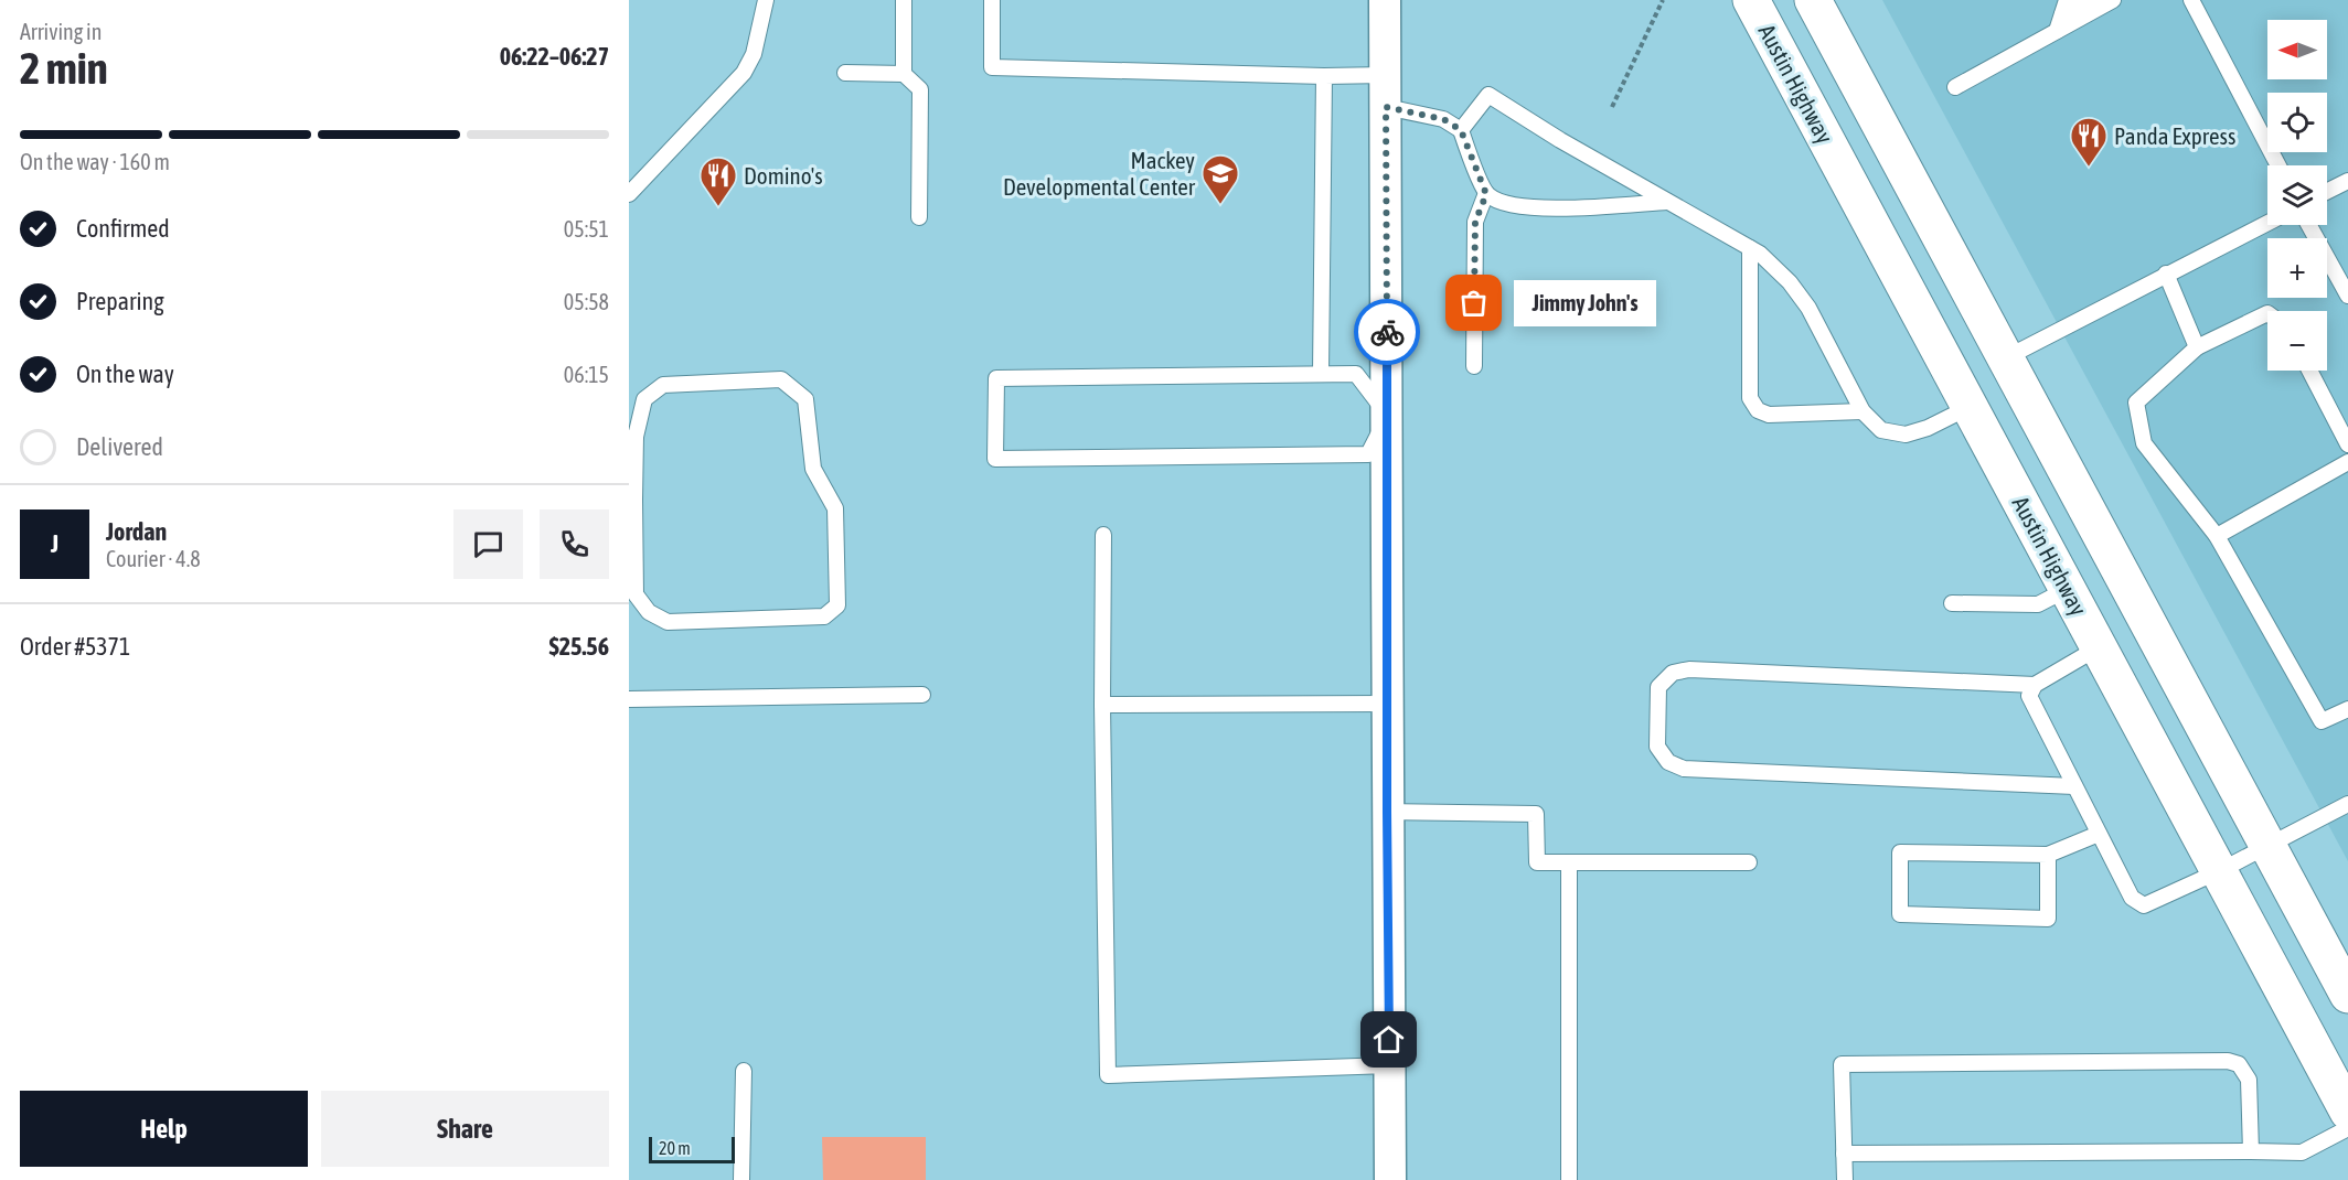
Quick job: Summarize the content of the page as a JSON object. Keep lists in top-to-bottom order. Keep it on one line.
{"streets":{"main road":["Austin Highway"]},"places":{"restaurant":["Panda Express","Domino's"],"school or university":["Mackey Developmental Center"],"other":["Jimmy John's"]},"scale_bar":"20 m","north":"left","page":{"heading":["2 min","Arriving in","06:22–06:27"],"panel":["Jordan","Courier · 4.8","Order #5371","$25.56"],"map_buttons":["+","−"],"bar":"On the way · 160 m","list":[["Confirmed","05:51"],["Preparing","05:58"],["On the way","06:15"],"Delivered"],"bubble":"Jimmy John's","round":"J","buttons":["Help","Share"],"scale":"20 m"}}
